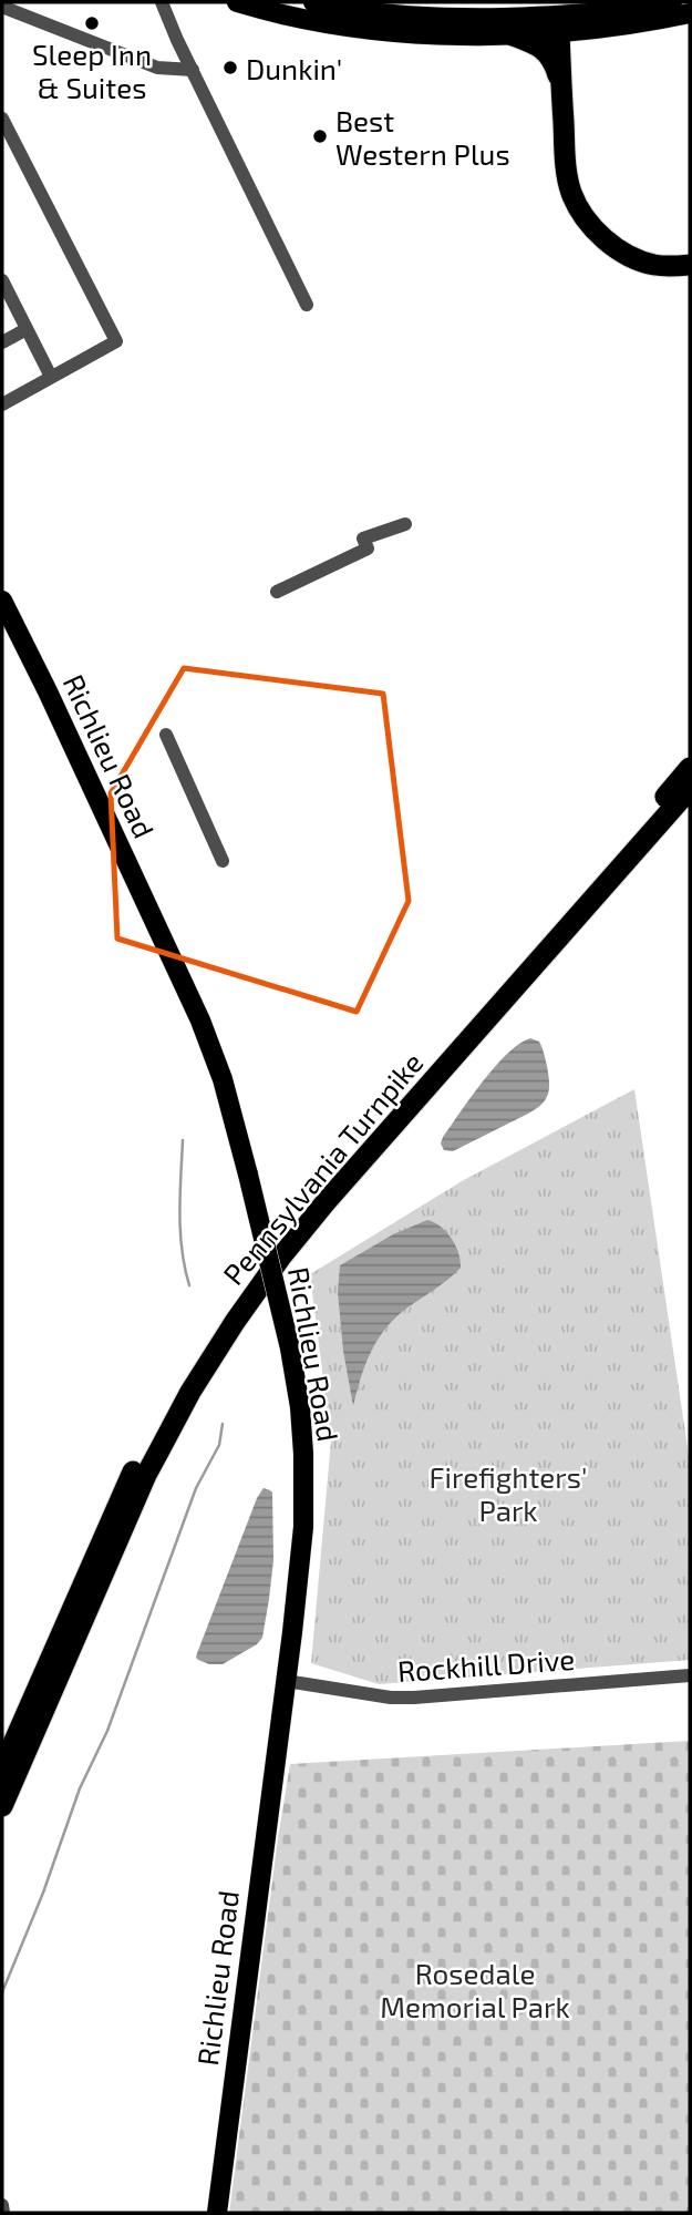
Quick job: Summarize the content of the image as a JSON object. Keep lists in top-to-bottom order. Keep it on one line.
{"streets":{"highway":["Pennsylvania Turnpike"],"main road":["Richlieu Road"],"street":["Rockhill Drive"]},"crossings":[["Richlieu Road","Rockhill Drive"]],"parks":["Firefighters' Park","Rosedale Memorial Park"],"places":["Sleep Inn & Suites","Dunkin'","Best Western Plus"]}
